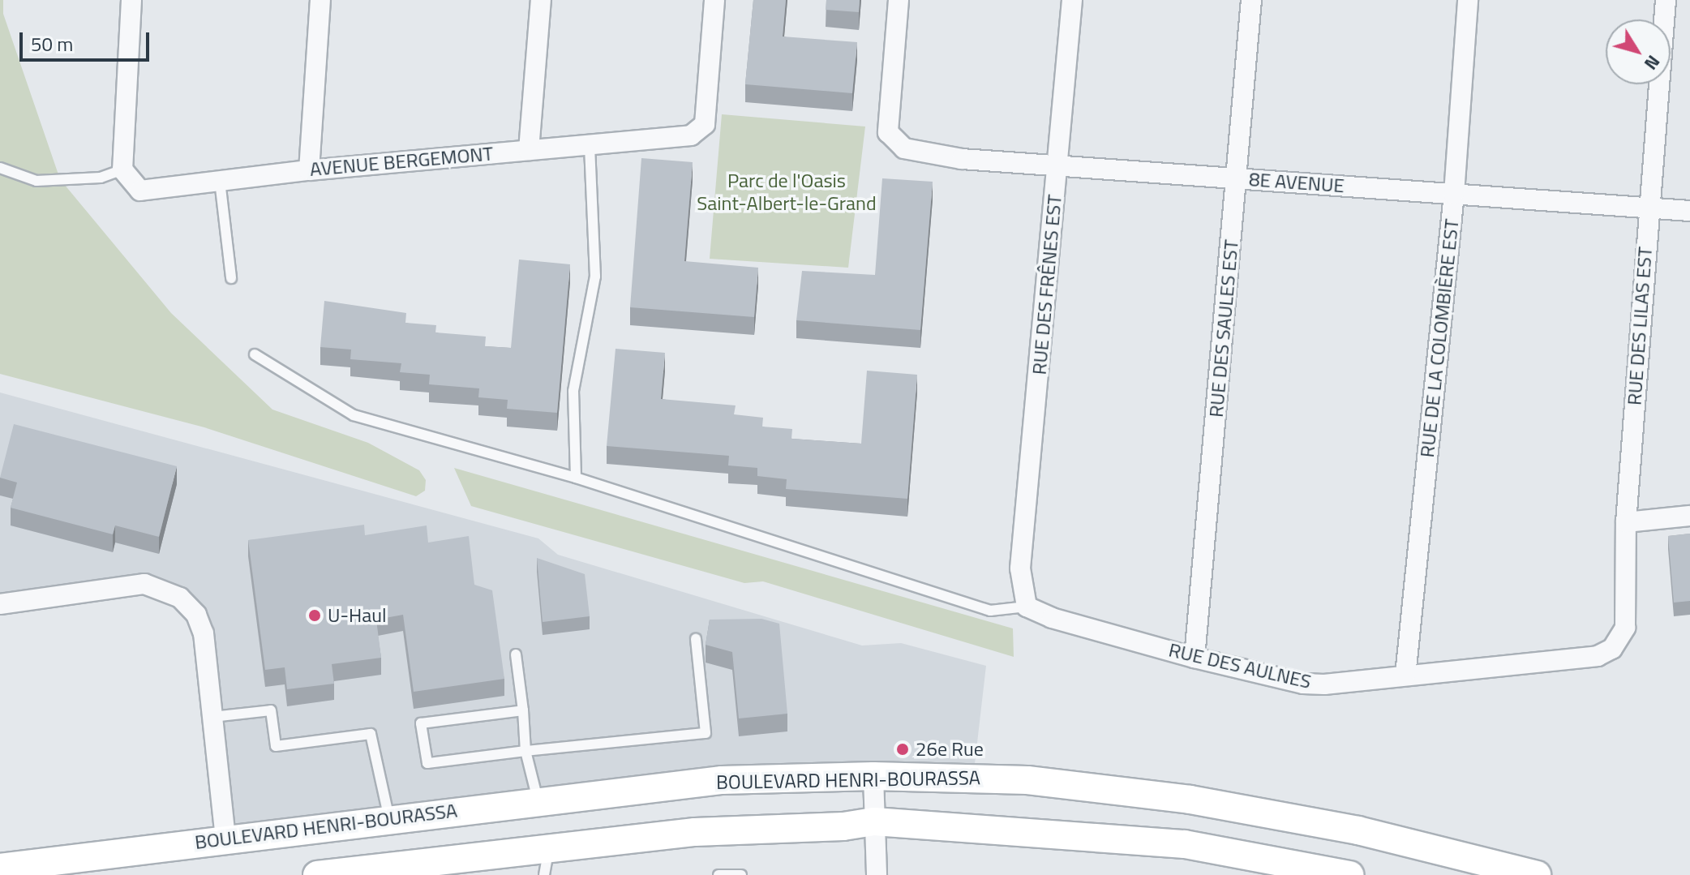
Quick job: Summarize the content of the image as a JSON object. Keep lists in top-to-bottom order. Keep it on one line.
{"streets":{"main road":["BOULEVARD HENRI-BOURASSA"],"street":["AVENUE BERGEMONT","8E AVENUE","RUE DES FRÊNES EST","RUE DES LILAS EST","RUE DES SAULES EST","RUE DE LA COLOMBIÈRE EST","RUE DES AULNES"]},"crossings":[["8E AVENUE","RUE DES FRÊNES EST"],["8E AVENUE","RUE DES LILAS EST"],["8E AVENUE","RUE DES SAULES EST"],["8E AVENUE","RUE DE LA COLOMBIÈRE EST"],["RUE DES FRÊNES EST","RUE DES AULNES"],["RUE DES LILAS EST","RUE DES AULNES"],["RUE DES SAULES EST","RUE DES AULNES"],["RUE DE LA COLOMBIÈRE EST","RUE DES AULNES"]],"parks":["Parc de l'Oasis Saint-Albert-le-Grand"],"places":["U-Haul","26e Rue"],"scale_bar":"50 m","north":"bottom right"}
